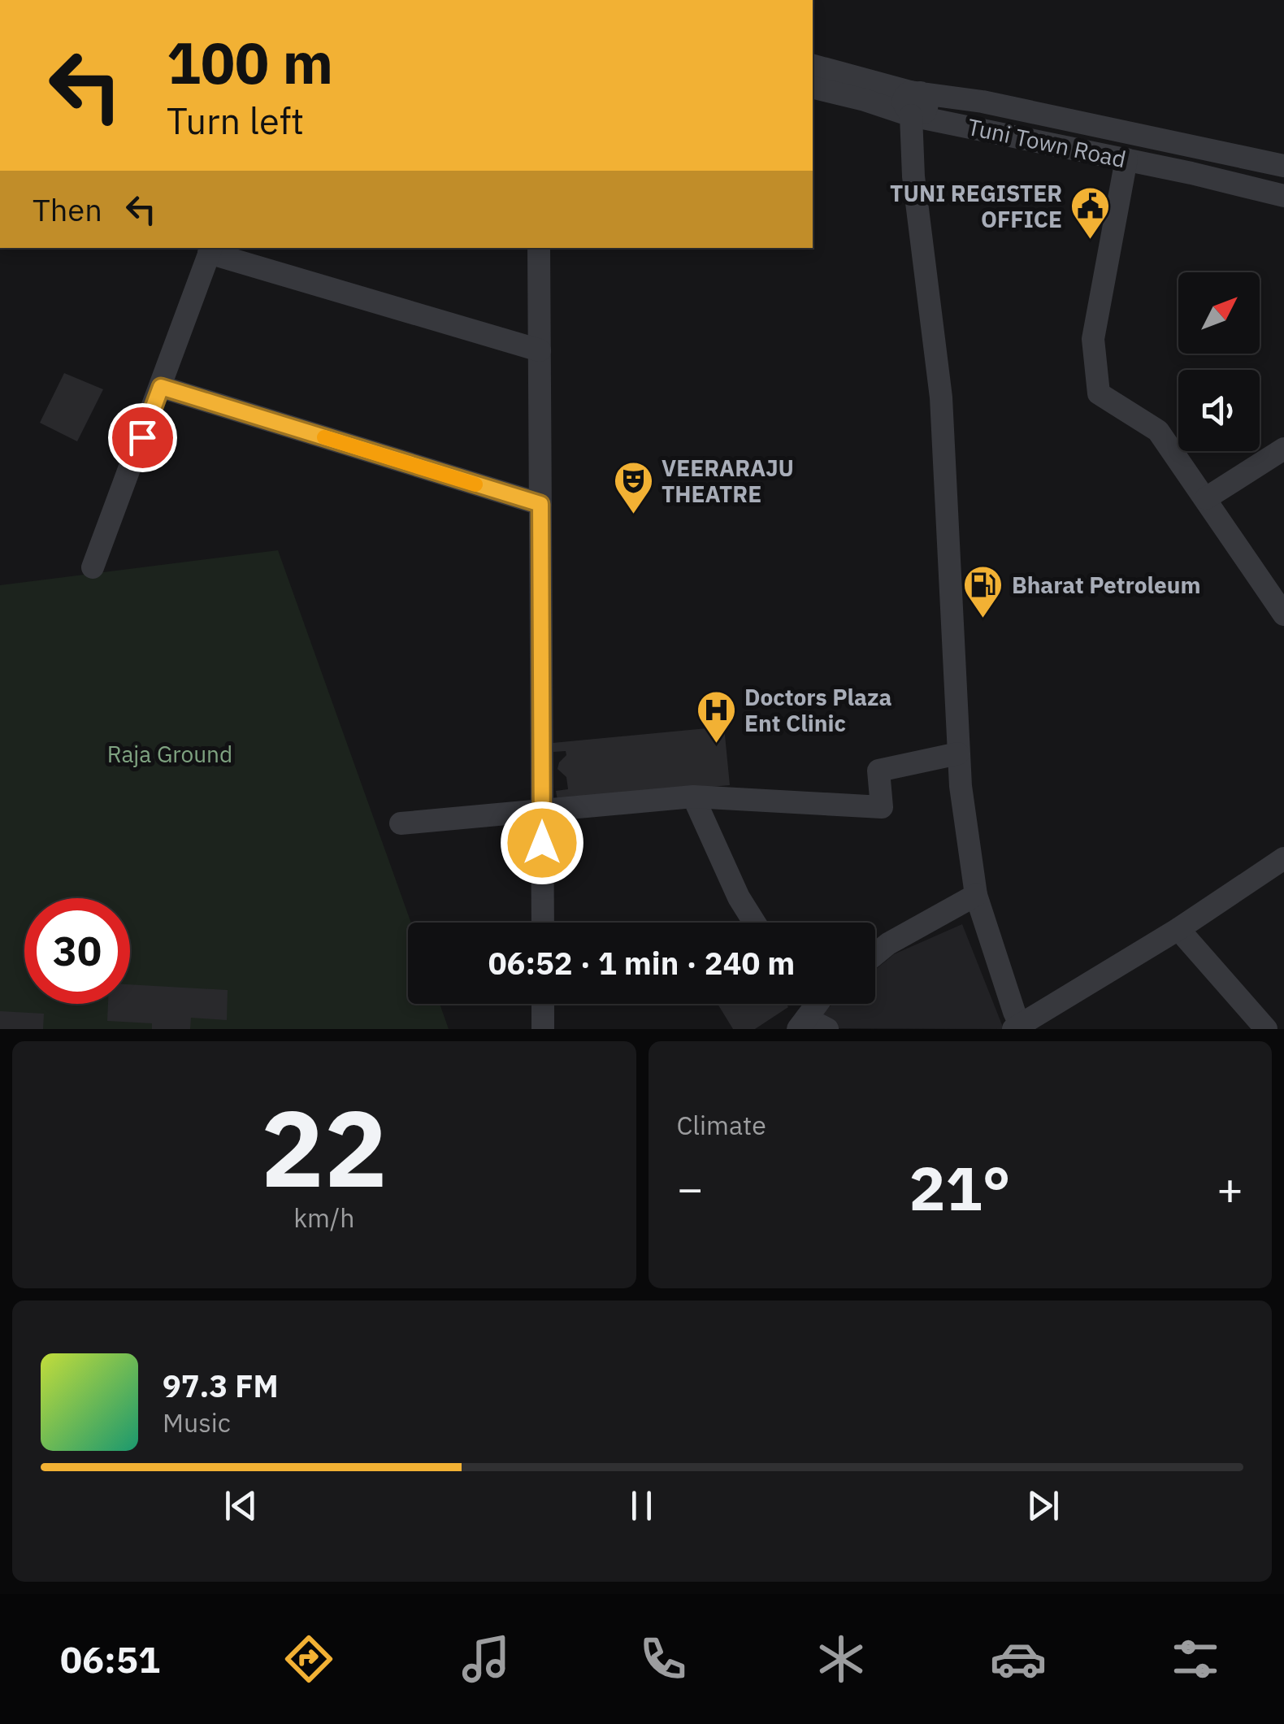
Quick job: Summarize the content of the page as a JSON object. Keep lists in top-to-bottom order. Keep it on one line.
{"streets":{"street":["Tuni Town Road"]},"parks":["Raja Ground"],"places":{"public building":["TUNI REGISTER OFFICE"],"theatre":["VEERARAJU THEATRE"],"fuel station":["Bharat Petroleum"],"hospital":["Doctors Plaza Ent Clinic"]},"north":"top right","page":{"turn":["100 m","Turn left"],"then":"Then","limit":"30","trip":"06:52 · 1 min · 240 m","tile":[["22","km/h"],"Climate"],"heat":["−","21°","+"],"song":["97.3 FM","Music"],"tabs":"06:51"}}
